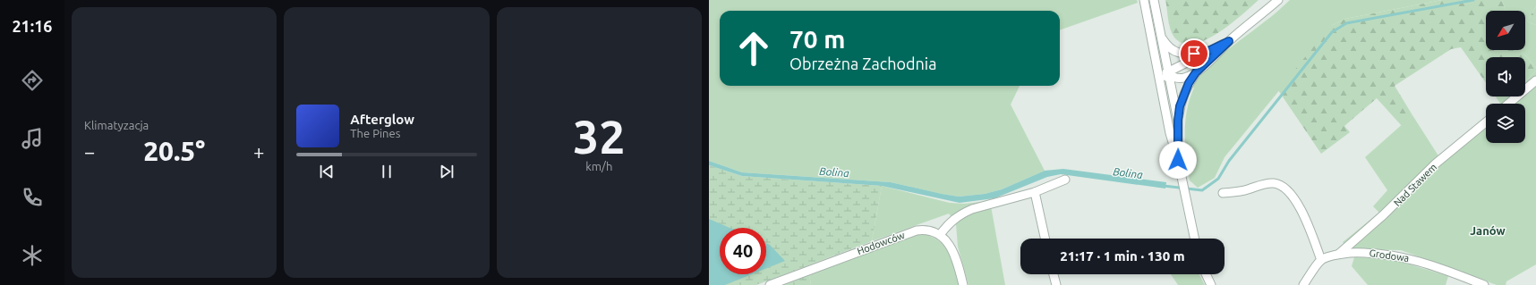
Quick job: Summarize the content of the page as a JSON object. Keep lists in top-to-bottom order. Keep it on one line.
{"streets":{"street":["Nad Stawem","Hodowców","Grodowa"]},"crossings":[["Nad Stawem","Grodowa"]],"districts":["Janów"],"water":["Bolina"],"north":"bottom left","page":{"tabs":"21:16","tile":["Klimatyzacja",["32","km/h"]],"turn":["70 m","Obrzeżna Zachodnia"],"song":["Afterglow","The Pines"],"heat":["−","20.5°","+"],"limit":"40","trip":"21:17 · 1 min · 130 m"}}
